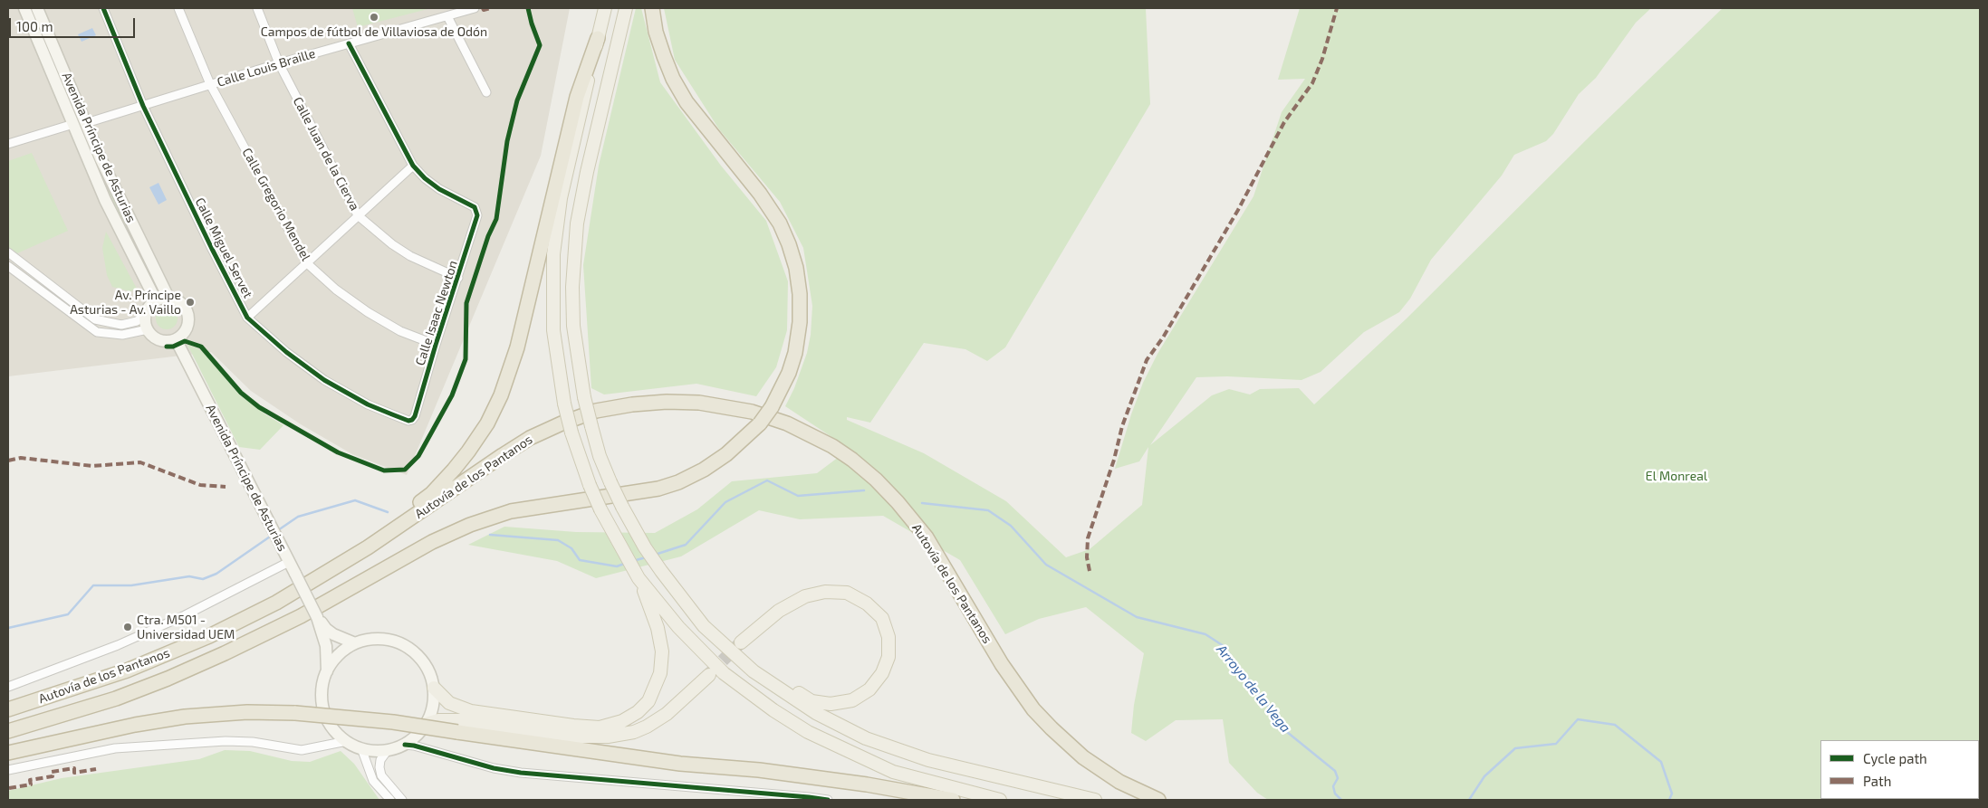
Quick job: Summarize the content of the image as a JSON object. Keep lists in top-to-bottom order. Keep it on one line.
{"streets":{"highway":["Autovía de los Pantanos"],"street":["Calle Louis Braille","Avenida Príncipe de Asturias","Calle Juan de la Cierva","Calle Gregorio Mendel","Calle Miguel Servet","Calle Isaac Newton"]},"crossings":[["Calle Louis Braille","Avenida Príncipe de Asturias"],["Calle Louis Braille","Calle Juan de la Cierva"],["Calle Louis Braille","Calle Gregorio Mendel"],["Calle Louis Braille","Calle Miguel Servet"],["Calle Juan de la Cierva","Calle Isaac Newton"],["Calle Gregorio Mendel","Calle Isaac Newton"],["Calle Miguel Servet","Calle Isaac Newton"]],"water":["Arroyo de la Vega"],"parks":["El Monreal"],"places":["Campos de fútbol de Villaviosa de Odón","Av. Príncipe Asturias - Av. Vaillo","Ctra. M501 - Universidad UEM"],"legend":["Cycle path","Path"],"scale_bar":"100 m"}
